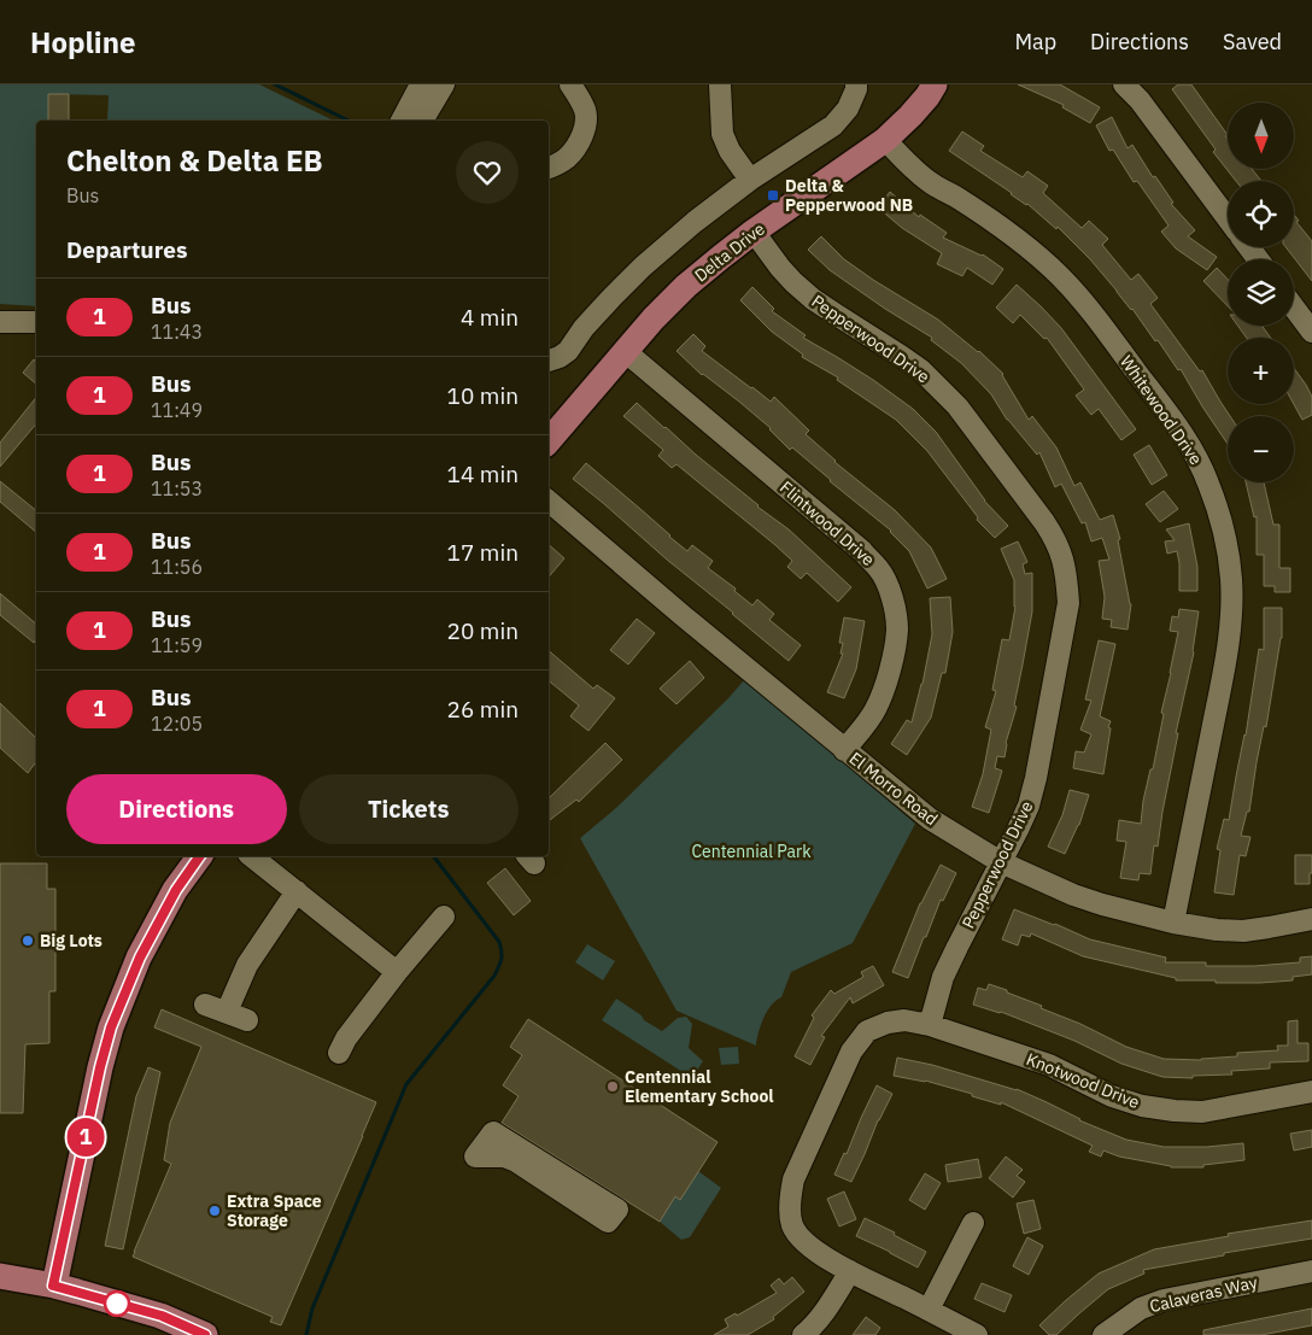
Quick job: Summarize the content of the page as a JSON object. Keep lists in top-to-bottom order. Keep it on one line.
{"streets":{"main road":["Delta Drive"],"street":["Pepperwood Drive","Whitewood Drive","Flintwood Drive","El Morro Road","Knotwood Drive","Calaveras Way"]},"crossings":[["Delta Drive","Pepperwood Drive"],["Delta Drive","Whitewood Drive"],["Delta Drive","Flintwood Drive"],["Pepperwood Drive","El Morro Road"],["Pepperwood Drive","Knotwood Drive"],["Whitewood Drive","El Morro Road"],["Flintwood Drive","El Morro Road"]],"parks":["Centennial Park"],"places":{"transit":["Delta & Pepperwood NB"],"other":["Big Lots","Centennial Elementary School","Extra Space Storage"]},"lines":["bus line 1"],"north":"bottom","page":{"header":"Hopline","nav":["Map","Directions","Saved"],"on_map":"1","map_buttons":["+","−"],"heading":[["Chelton & Delta EB","Bus"],"Departures"],"list":[{"mark":"1","name":"Bus","note":"11:43","value":"4 min"},{"mark":"1","name":"Bus","note":"11:49","value":"10 min"},{"mark":"1","name":"Bus","note":"11:53","value":"14 min"},{"mark":"1","name":"Bus","note":"11:56","value":"17 min"},{"mark":"1","name":"Bus","note":"11:59","value":"20 min"},{"mark":"1","name":"Bus","note":"12:05","value":"26 min"}],"buttons":["Directions","Tickets"]}}
